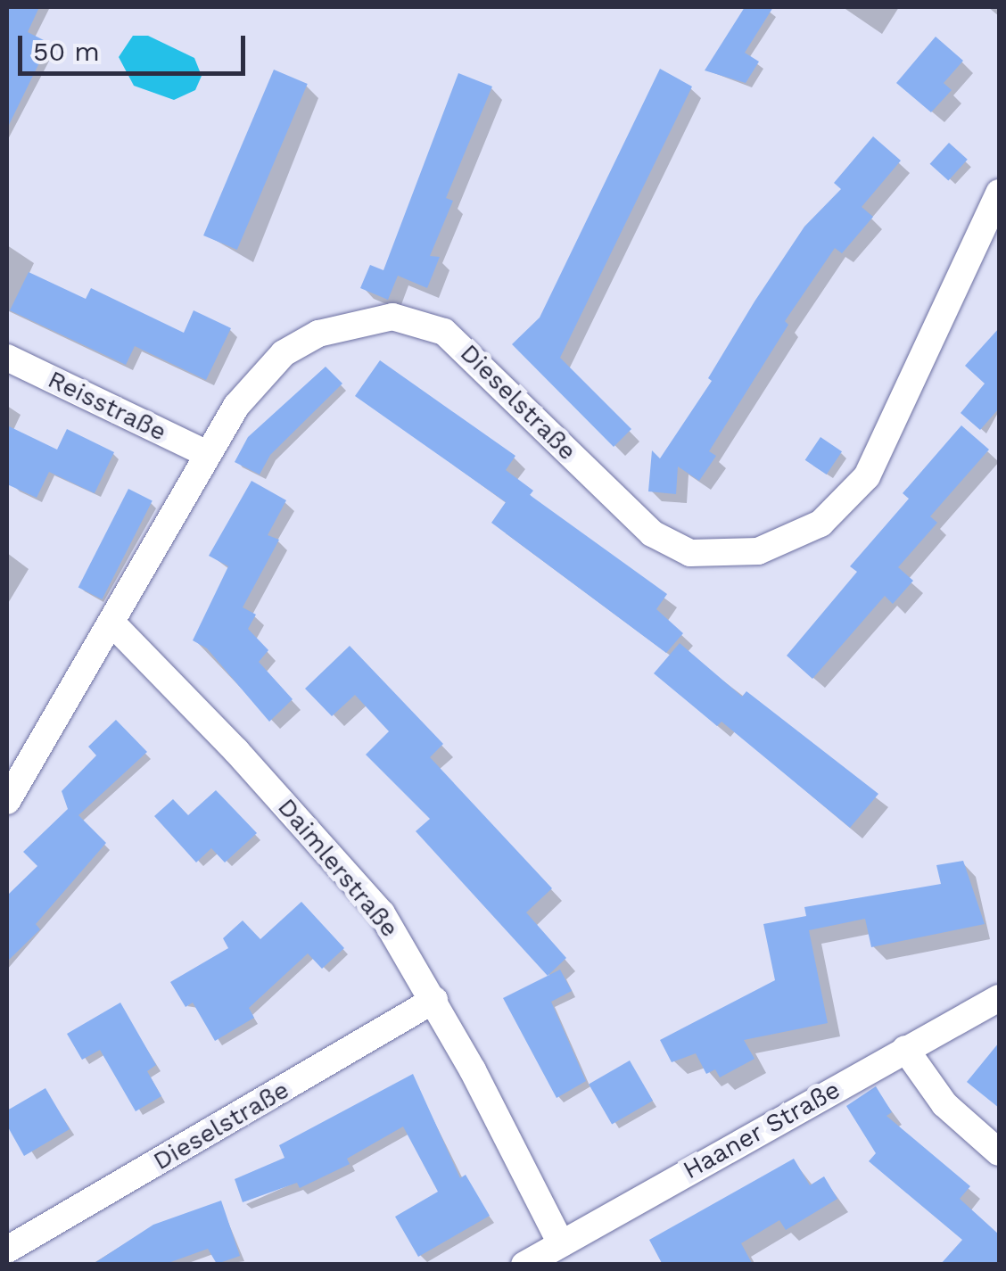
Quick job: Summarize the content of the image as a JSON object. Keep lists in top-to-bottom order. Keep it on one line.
{"streets":{"street":["Dieselstraße","Reisstraße","Daimlerstraße","Haaner Straße"]},"crossings":[["Dieselstraße","Reisstraße"],["Dieselstraße","Daimlerstraße"],["Daimlerstraße","Haaner Straße"]],"scale_bar":"50 m"}
